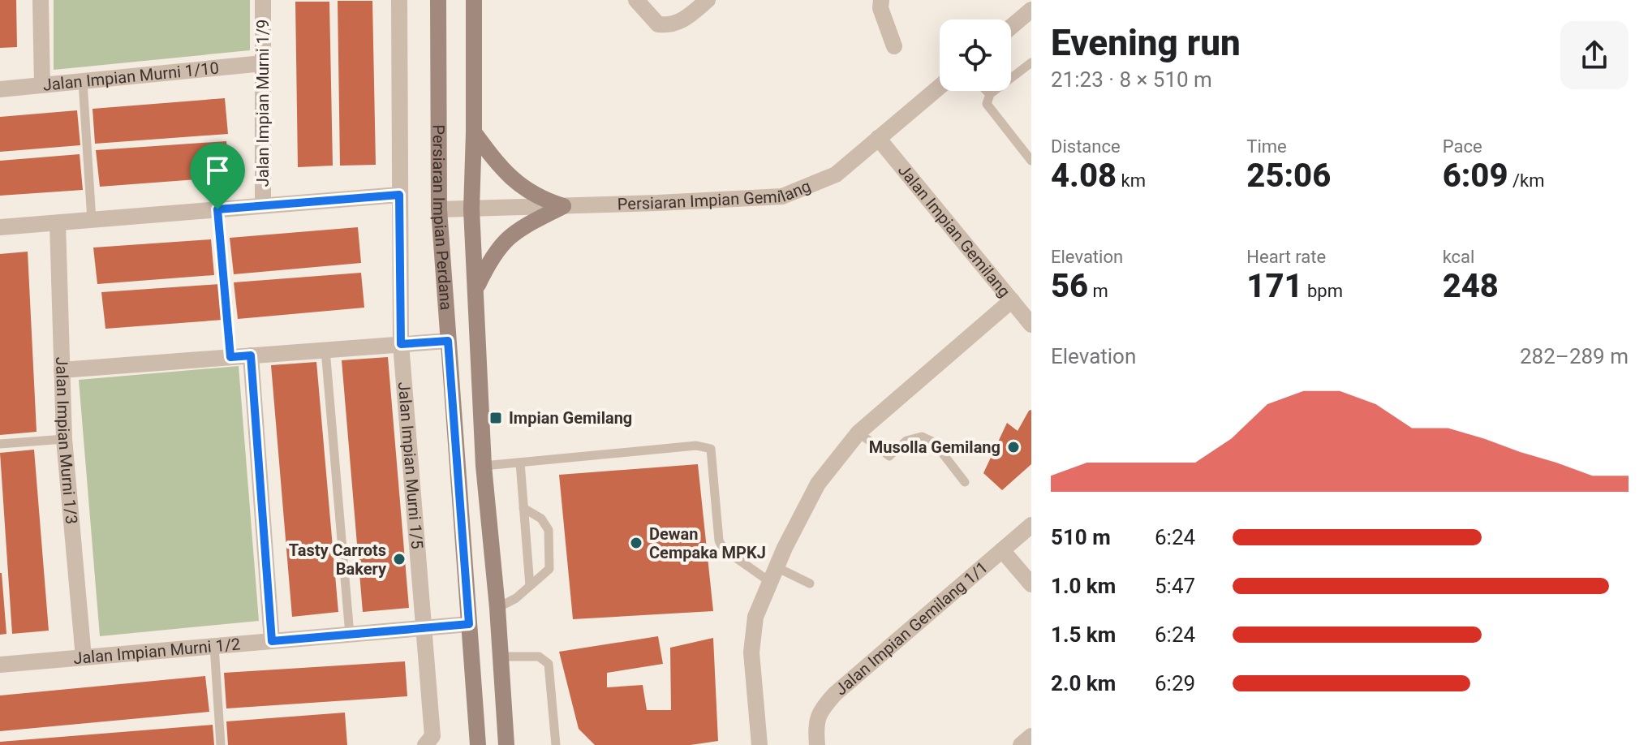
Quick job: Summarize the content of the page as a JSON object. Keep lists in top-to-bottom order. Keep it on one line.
{"streets":{"street":["Jalan Impian Murni 1/10","Jalan Impian Murni 1/9","Persiaran Impian Gemilang","Persiaran Impian Perdana","Jalan Impian Gemilang","Jalan Impian Murni 1/3","Jalan Impian Murni 1/5","Jalan Impian Gemilang 1/1","Jalan Impian Murni 1/2"]},"crossings":[["Jalan Impian Murni 1/10","Jalan Impian Murni 1/9"],["Persiaran Impian Gemilang","Persiaran Impian Perdana"],["Persiaran Impian Gemilang","Jalan Impian Gemilang"],["Persiaran Impian Perdana","Jalan Impian Murni 1/2"],["Jalan Impian Murni 1/3","Jalan Impian Murni 1/2"],["Jalan Impian Murni 1/5","Jalan Impian Murni 1/2"]],"places":{"transit":["Impian Gemilang"],"other":["Musolla Gemilang","Dewan Cempaka MPKJ","Tasty Carrots Bakery"]},"page":{"heading":["Evening run","21:23 · 8 × 510 m"],"stats":[["Distance","4.08 km"],["Time","25:06"],["Pace","6:09 /km"],["Elevation","56 m"],["Heart rate","171 bpm"],["kcal","248"]],"chart":["Elevation","282–289 m"],"list":[{"name":"510 m","note":"6:24"},{"name":"1.0 km","note":"5:47"},{"name":"1.5 km","note":"6:24"},{"name":"2.0 km","note":"6:29"}]}}
